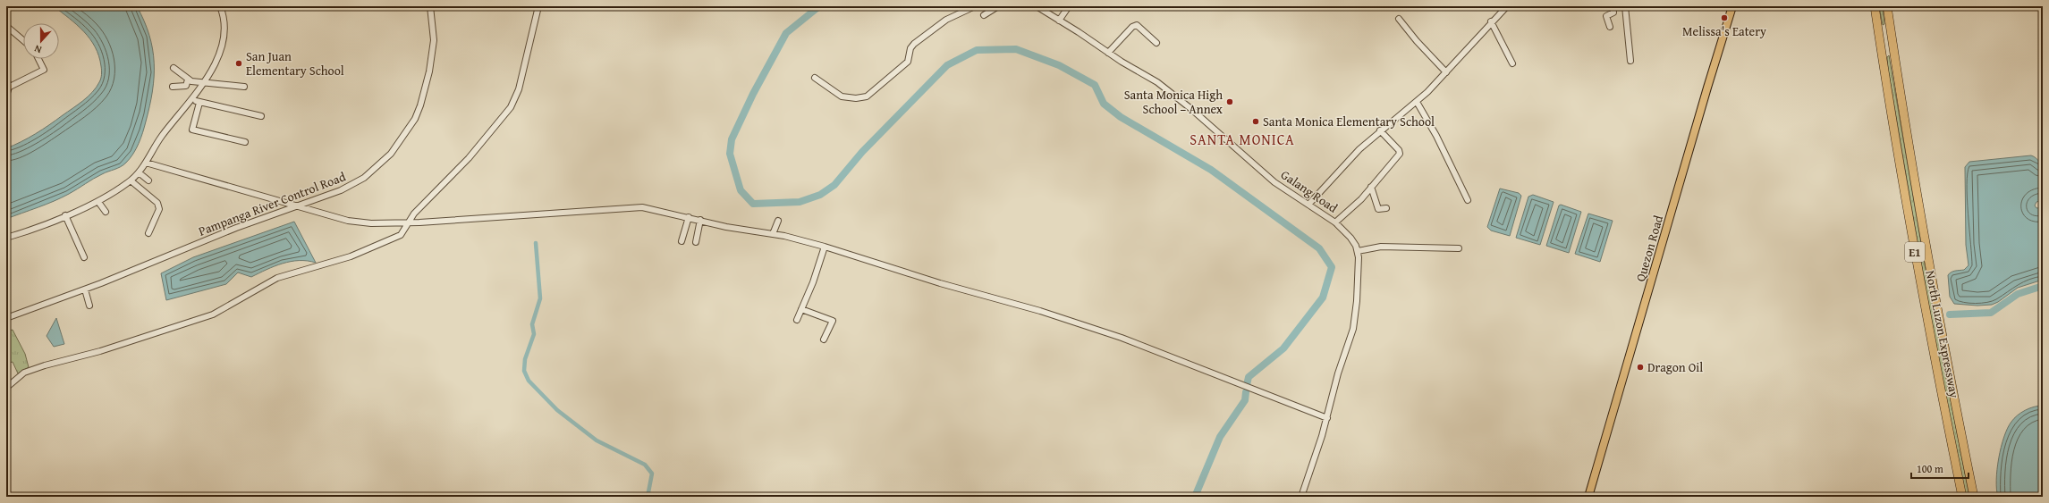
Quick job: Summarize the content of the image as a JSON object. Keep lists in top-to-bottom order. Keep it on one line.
{"streets":{"highway":["E1","North Luzon Expressway"],"main road":["Quezon Road"],"street":["Galang Road","Pampanga River Control Road"]},"districts":["SANTA MONICA"],"places":["Melissa's Eatery","San Juan Elementary School","Santa Monica High School – Annex","Santa Monica Elementary School","Dragon Oil"],"scale_bar":"100 m","north":"bottom"}
